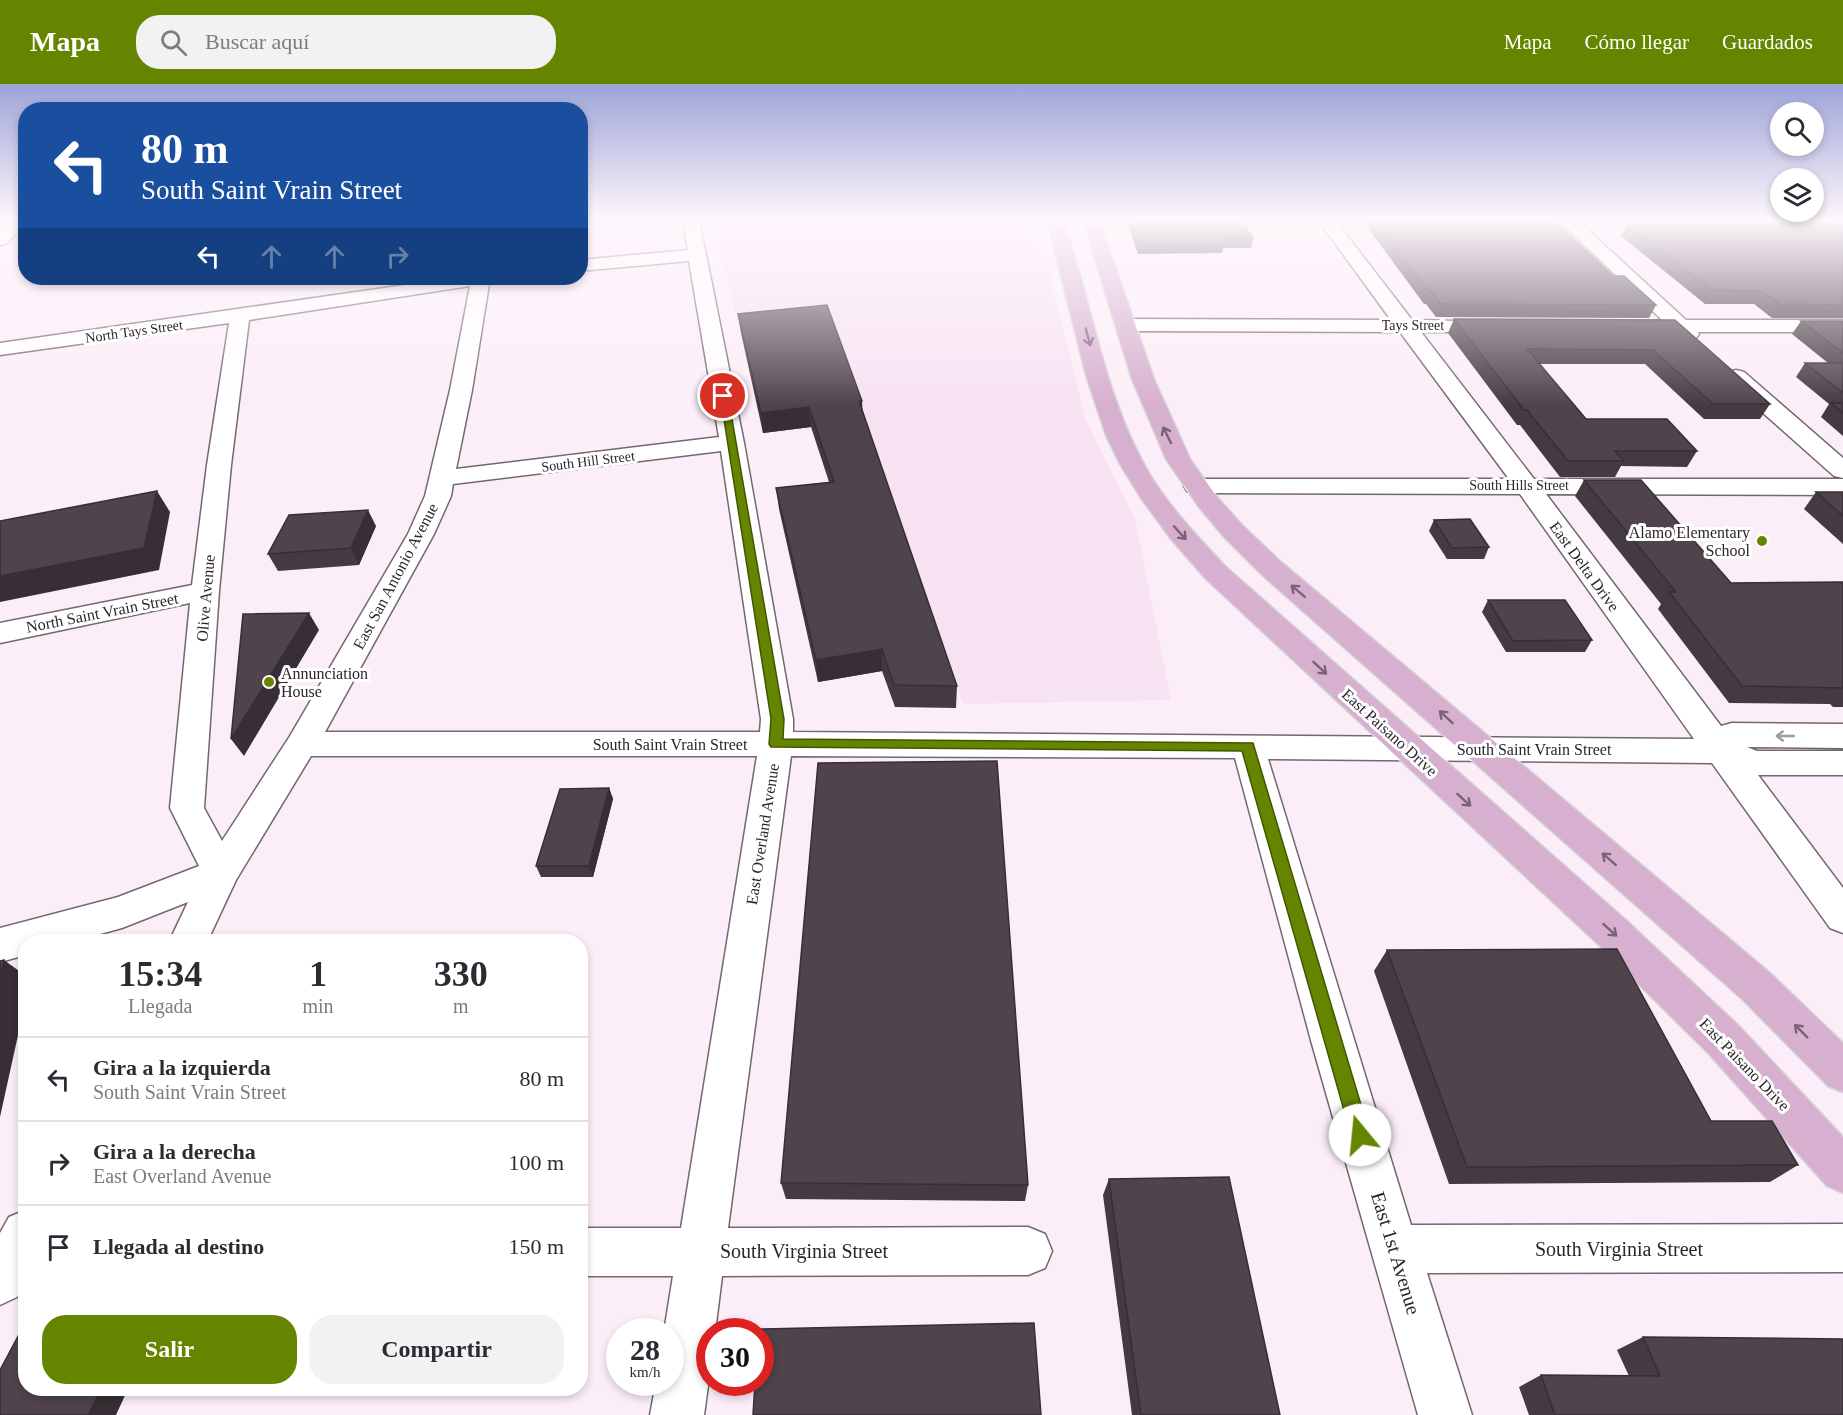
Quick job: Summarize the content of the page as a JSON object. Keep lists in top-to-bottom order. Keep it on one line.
{"streets":{"main road":["East Paisano Drive"],"street":["Tays Street","North Tays Street","South Hill Street","South Hills Street","East Delta Drive","East San Antonio Avenue","Olive Avenue","North Saint Vrain Street","South Saint Vrain Street","East Overland Avenue","South Virginia Street","East 1st Avenue"]},"crossings":[["Tays Street","East Delta Drive"],["North Tays Street","Olive Avenue"],["South Hill Street","East San Antonio Avenue"],["South Hill Street","East Overland Avenue"],["South Hills Street","East Delta Drive"],["East Delta Drive","South Saint Vrain Street"],["East San Antonio Avenue","Olive Avenue"],["East San Antonio Avenue","South Saint Vrain Street"],["Olive Avenue","North Saint Vrain Street"],["East Paisano Drive","South Saint Vrain Street"],["South Saint Vrain Street","East Overland Avenue"],["South Saint Vrain Street","East 1st Avenue"],["East Overland Avenue","South Virginia Street"],["South Virginia Street","East 1st Avenue"]],"places":["Alamo Elementary School","Annunciation House"],"page":{"header":"Mapa","search":"Buscar aquí","nav":["Mapa","Cómo llegar","Guardados"],"turn":["80 m","South Saint Vrain Street"],"eta":["15:34","Llegada","1","min","330","m"],"list":[{"name":"Gira a la izquierda","note":"South Saint Vrain Street","value":"80 m"},{"name":"Gira a la derecha","note":"East Overland Avenue","value":"100 m"},{"name":"Llegada al destino","value":"150 m"}],"buttons":["Salir","Compartir"],"speed":"28 km/h","limit":"30"}}
